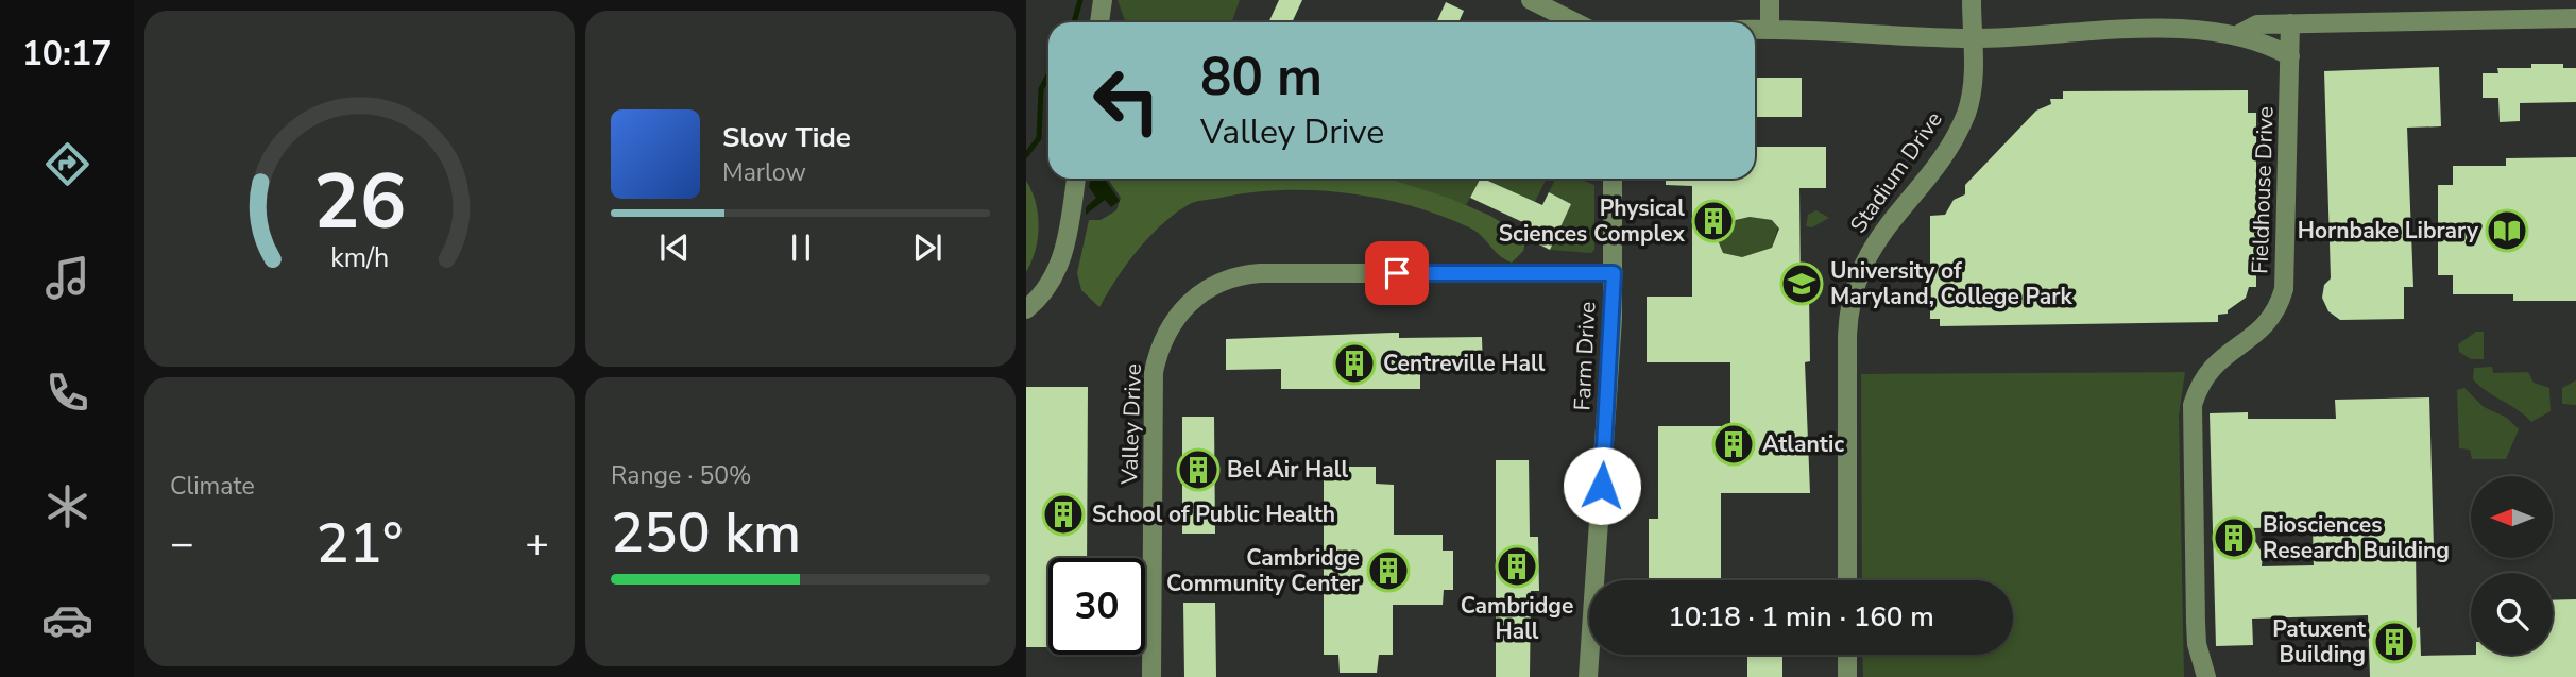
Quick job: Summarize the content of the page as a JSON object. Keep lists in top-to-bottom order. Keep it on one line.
{"streets":{"street":["Stadium Drive","Fieldhouse Drive","Farm Drive","Valley Drive"]},"crossings":[["Farm Drive","Valley Drive"]],"places":{"building":["Physical Sciences Complex","Centreville Hall","Atlantic","Bel Air Hall","School of Public Health","Biosciences Research Building","Cambridge Hall","Cambridge Community Center","Patuxent Building"],"library":["Hornbake Library"],"school or university":["University of Maryland, College Park"]},"north":"left","page":{"tabs":"10:17","turn":["80 m","Valley Drive"],"song":["Slow Tide","Marlow"],"tile":["Climate",["Range · 50%","250 km"]],"heat":["−","21°","+"],"limit":"30","trip":"10:18 · 1 min · 160 m","gauge":["26","km/h"]}}
